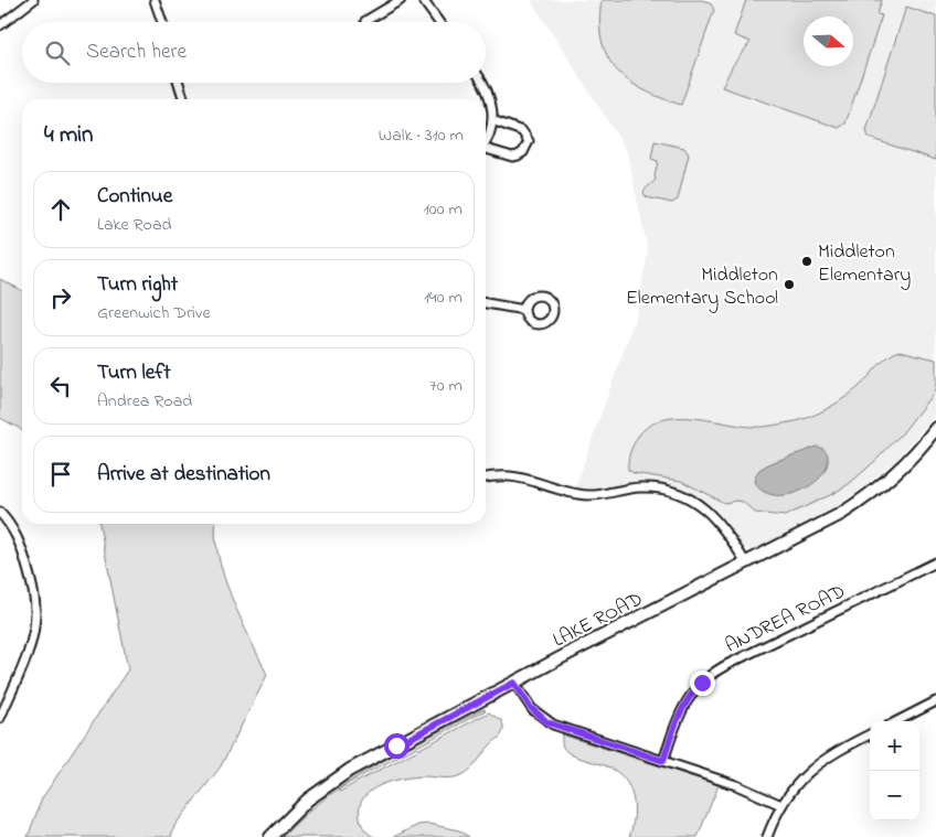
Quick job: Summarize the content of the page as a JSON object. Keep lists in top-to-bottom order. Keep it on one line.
{"streets":{"street":["ANDREA ROAD","LAKE ROAD"]},"places":["Middleton Elementary","Middleton Elementary School"],"north":"right","page":{"search":"Search here","heading":["4 min","Walk · 310 m"],"list":[["Continue","Lake Road","100 m"],["Turn right","Greenwich Drive","140 m"],["Turn left","Andrea Road","70 m"],"Arrive at destination"],"map_buttons":["+","−"]}}
